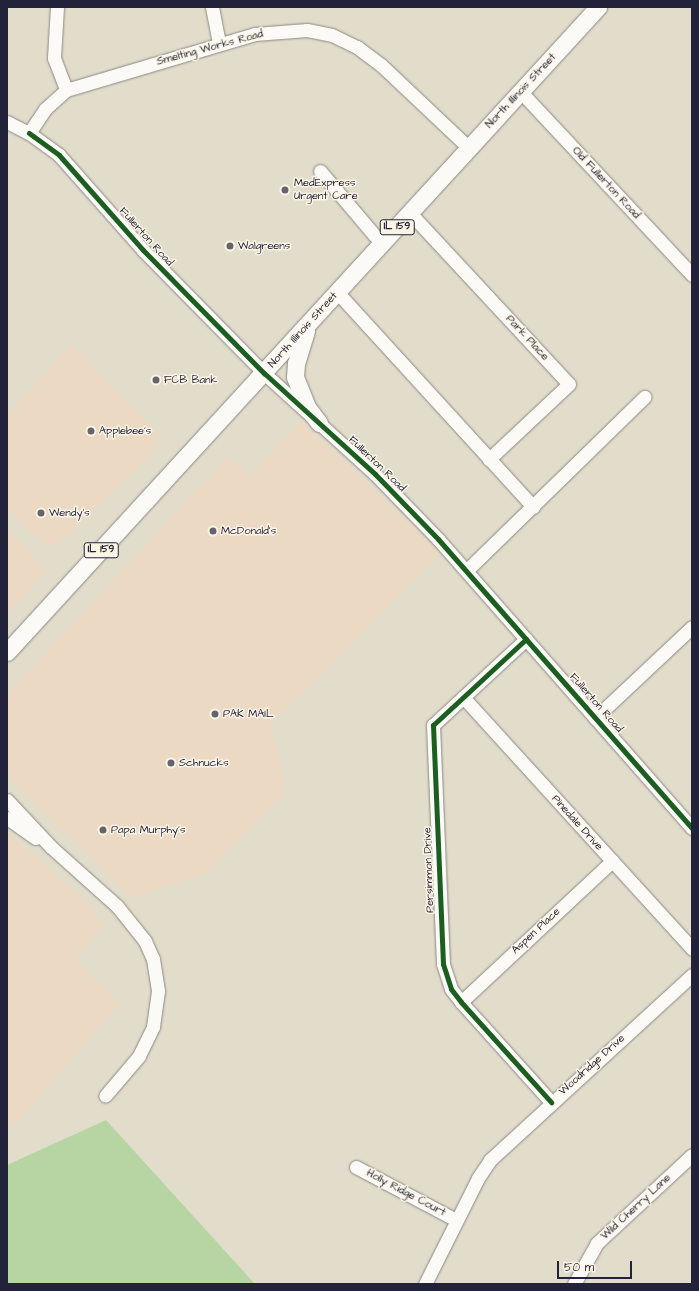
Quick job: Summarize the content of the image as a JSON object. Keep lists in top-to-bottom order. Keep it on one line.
{"streets":{"main road":["North Illinois Street","IL 159"],"street":["Smelting Works Road","Old Fullerton Road","Fullerton Road","Park Place","Pinedale Drive","Persimmon Drive","Aspen Place","Woodridge Drive","Holly Ridge Court","Wild Cherry Lane"]},"crossings":[["Smelting Works Road","North Illinois Street"],["Smelting Works Road","Fullerton Road"],["North Illinois Street","Old Fullerton Road"],["North Illinois Street","Fullerton Road"],["North Illinois Street","Park Place"],["Fullerton Road","Persimmon Drive"],["Pinedale Drive","Persimmon Drive"],["Pinedale Drive","Aspen Place"],["Persimmon Drive","Aspen Place"],["Persimmon Drive","Woodridge Drive"],["Woodridge Drive","Holly Ridge Court"]],"places":["MedExpress Urgent Care","Walgreens","FCB Bank","Applebee's","Wendy's","McDonald's","PAK MAIL","Schnucks","Papa Murphy's"],"scale_bar":"50 m"}
